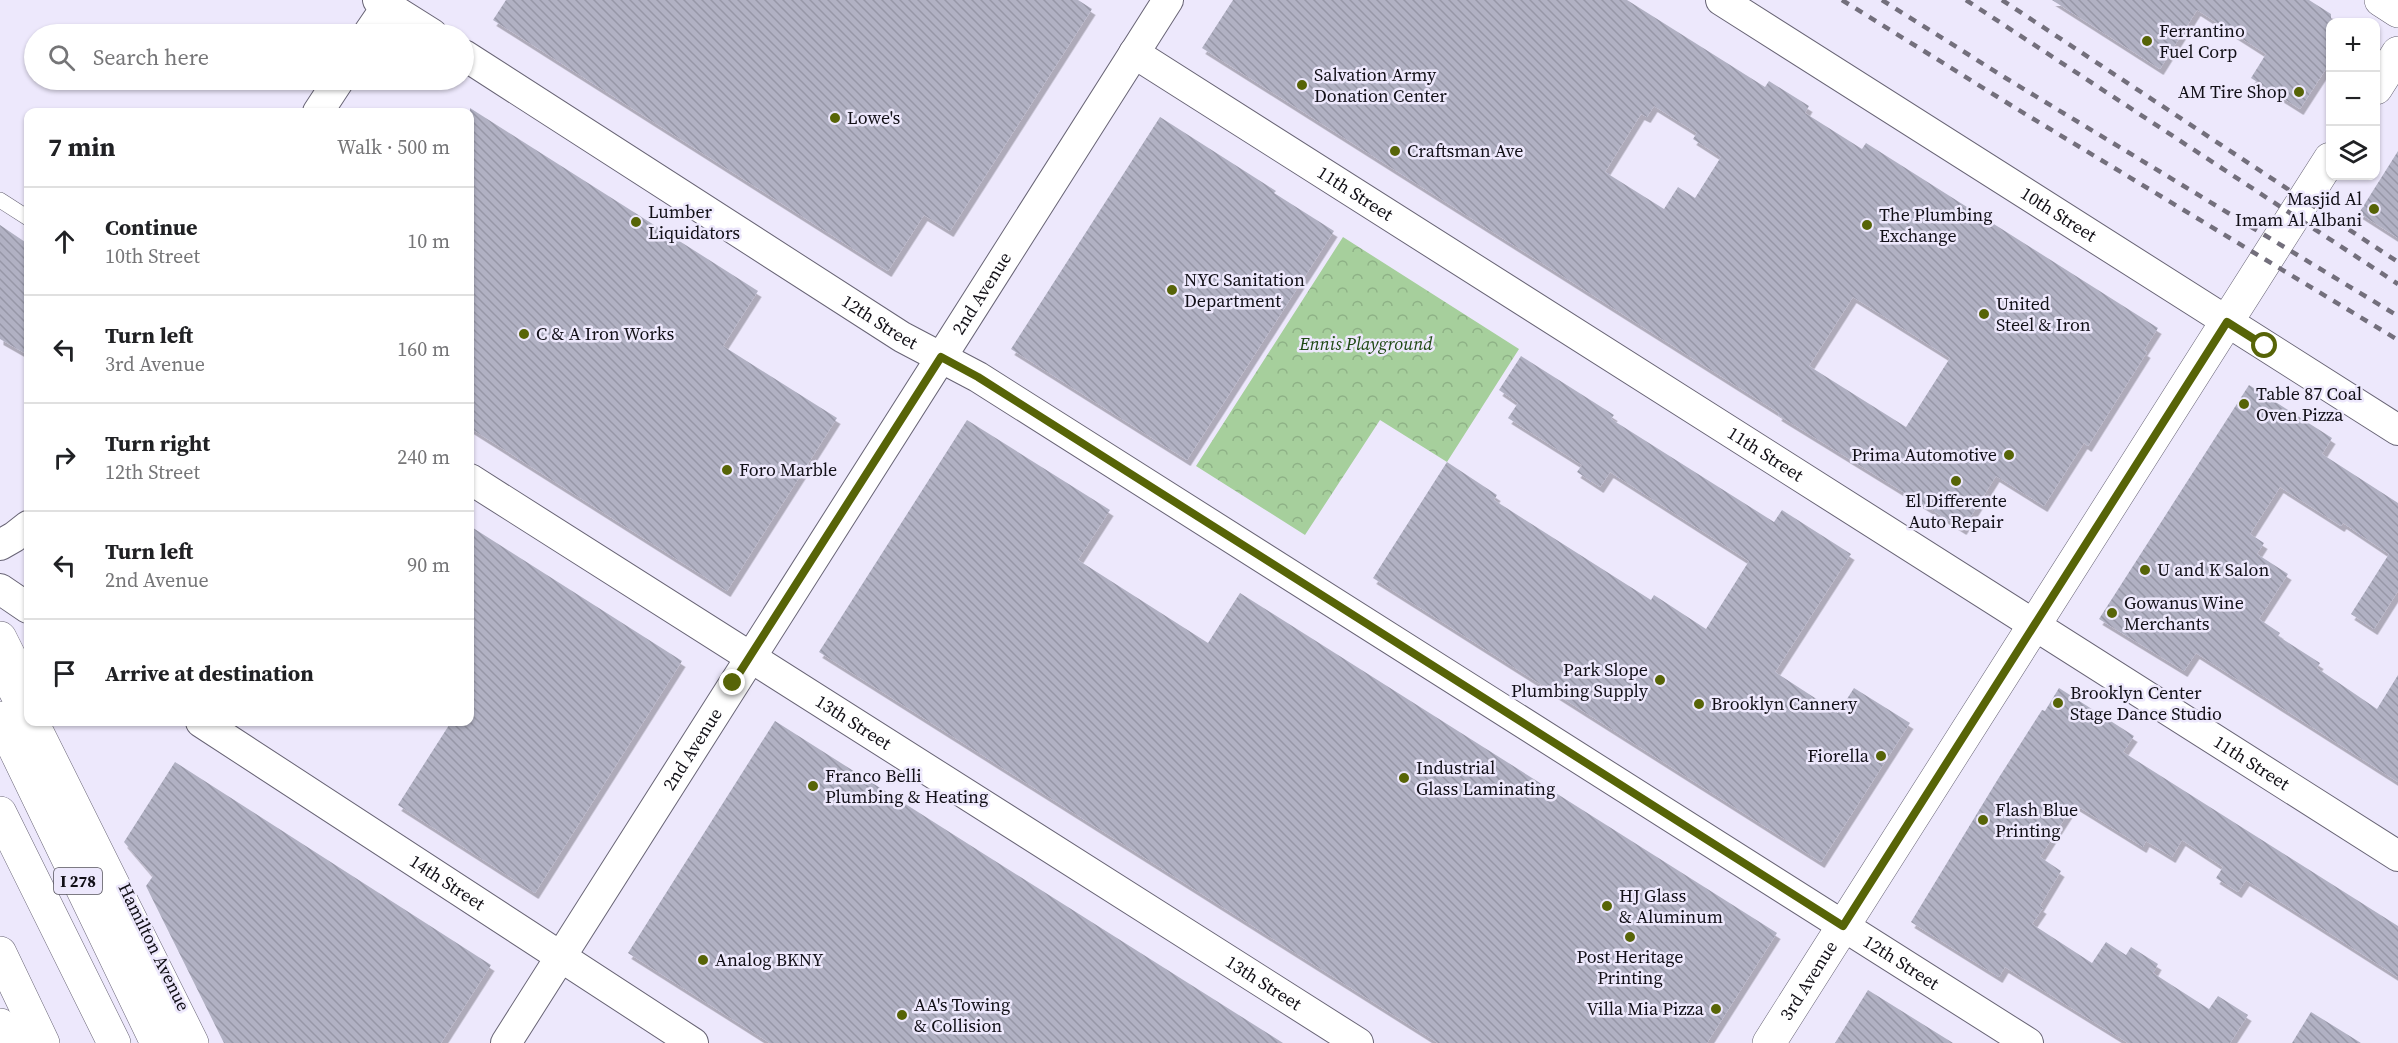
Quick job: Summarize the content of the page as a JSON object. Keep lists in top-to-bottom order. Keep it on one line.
{"streets":{"main road":["I 278","Hamilton Avenue","3rd Avenue"],"street":["11th Street","10th Street","2nd Avenue","12th Street","13th Street","14th Street"]},"crossings":[["11th Street","2nd Avenue"],["11th Street","3rd Avenue"],["10th Street","3rd Avenue"],["2nd Avenue","12th Street"],["2nd Avenue","13th Street"],["2nd Avenue","14th Street"],["12th Street","3rd Avenue"]],"parks":["Ennis Playground"],"places":["Ferrantino Fuel Corp","Salvation Army Donation Center","AM Tire Shop","Lowe's","Craftsman Ave","Masjid Al Imam Al Albani","Lumber Liquidators","The Plumbing Exchange","NYC Sanitation Department","United Steel & Iron","C & A Iron Works","Table 87 Coal Oven Pizza","Prima Automotive","Foro Marble","El Differente Auto Repair","U and K Salon","Gowanus Wine Merchants","Park Slope Plumbing Supply","Brooklyn Center Stage Dance Studio","Brooklyn Cannery","Fiorella","Industrial Glass Laminating","Franco Belli Plumbing & Heating","Flash Blue Printing","HJ Glass & Aluminum","Post Heritage Printing","Analog BKNY","Villa Mia Pizza","AA's Towing & Collision"],"page":{"map_buttons":["+","−"],"search":"Search here","heading":["7 min","Walk · 500 m"],"list":[["Continue","10th Street","10 m"],["Turn left","3rd Avenue","160 m"],["Turn right","12th Street","240 m"],["Turn left","2nd Avenue","90 m"],"Arrive at destination"]}}
